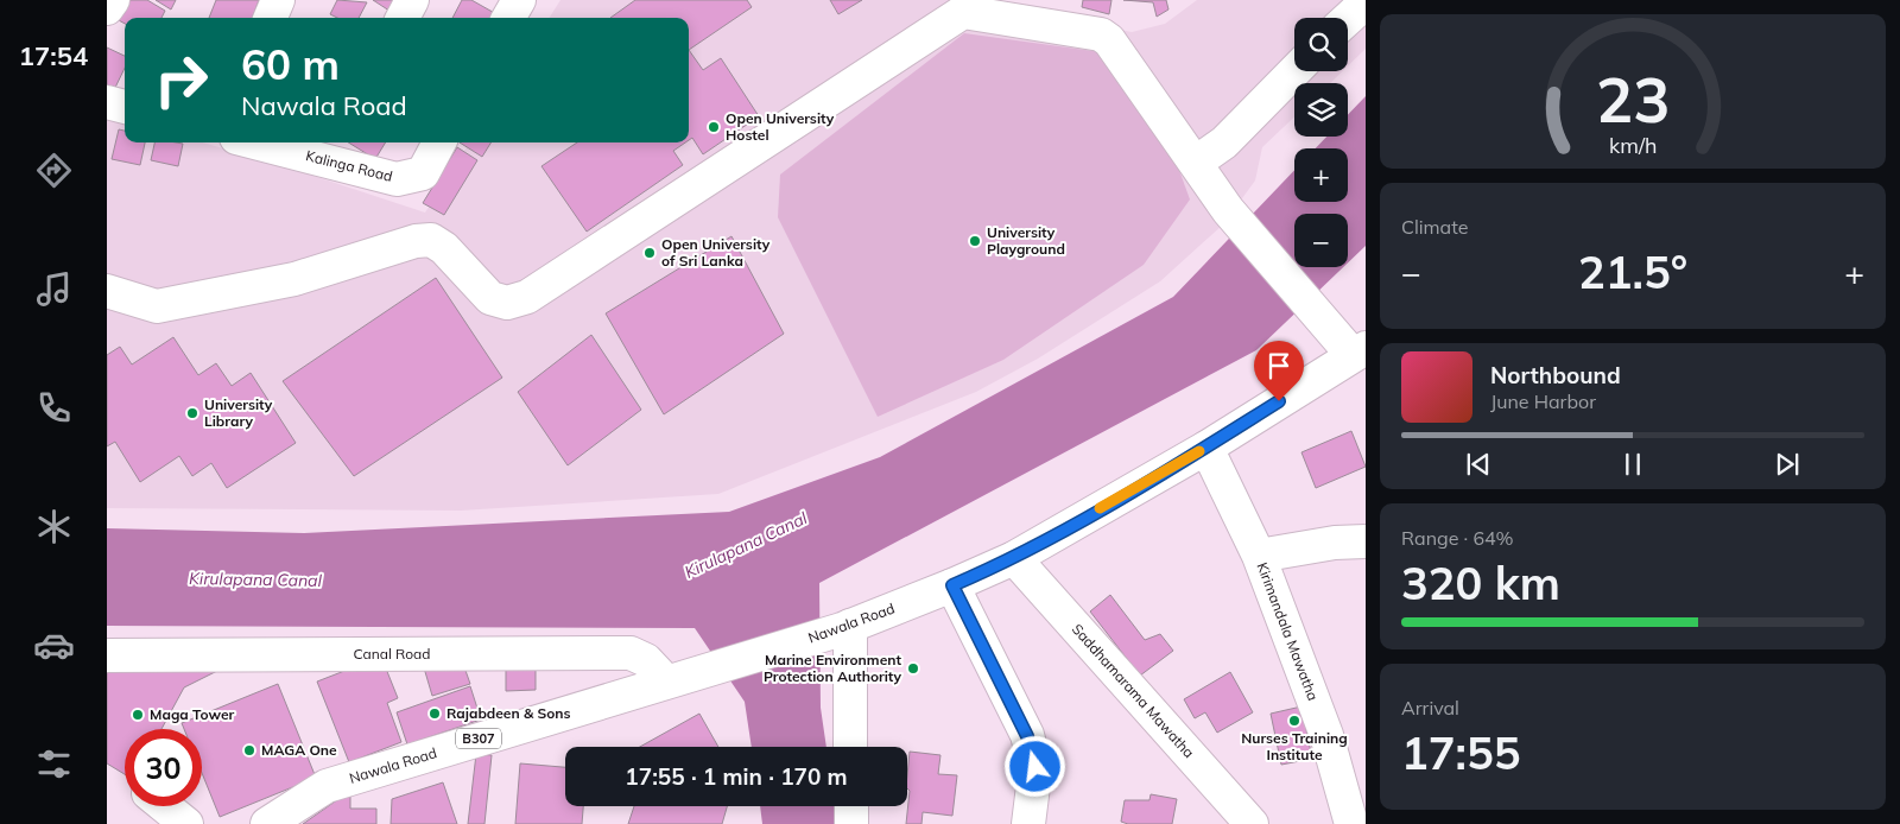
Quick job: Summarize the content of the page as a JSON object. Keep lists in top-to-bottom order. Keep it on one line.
{"streets":{"street":["Kalinga Road","Nawala Road","Kirimandala Mawatha","Canal Road","Saddhamarama Mawatha","B307"]},"crossings":[["Nawala Road","Kirimandala Mawatha"],["Nawala Road","Canal Road"],["Nawala Road","Saddhamarama Mawatha"]],"water":["Kirulapana Canal"],"places":["Open University Hostel","University Playground","Open University of Sri Lanka","University Library","Marine Environment Protection Authority","Rajabdeen & Sons","Maga Tower","Nurses Training Institute","MAGA One"],"page":{"tabs":"17:54","map_buttons":["+","−"],"turn":["60 m","Nawala Road"],"tile":["Climate",["Range · 64%","320 km"],["Arrival","17:55"]],"heat":["−","21.5°","+"],"song":["Northbound","June Harbor"],"limit":"30","trip":"17:55 · 1 min · 170 m","gauge":["23","km/h"]}}
